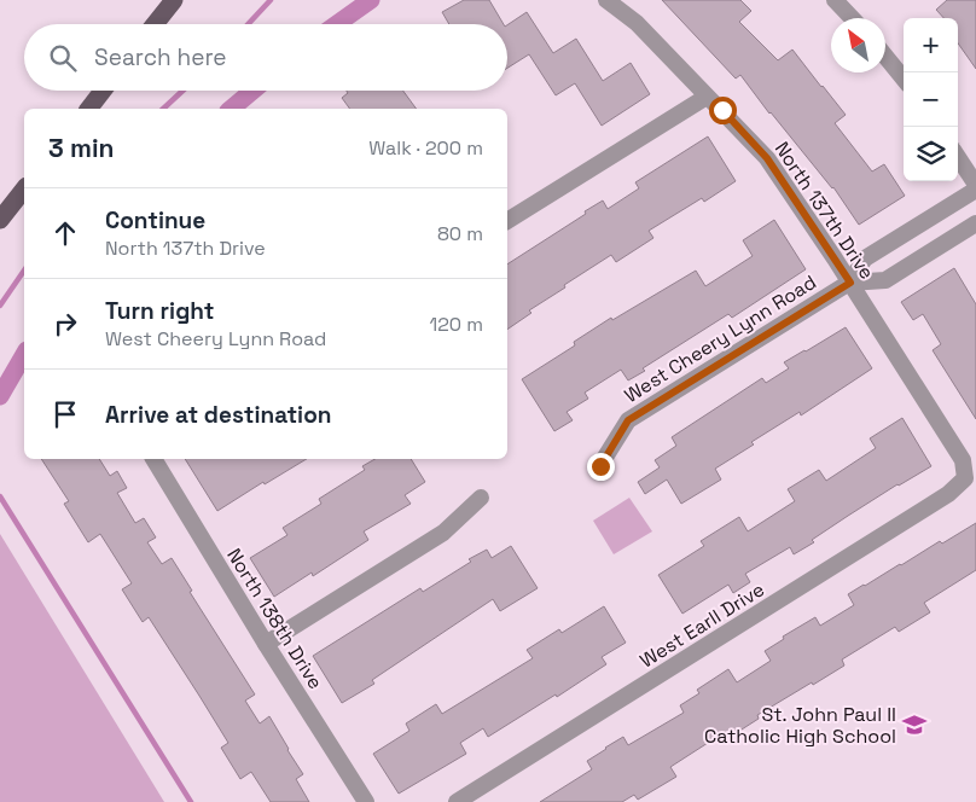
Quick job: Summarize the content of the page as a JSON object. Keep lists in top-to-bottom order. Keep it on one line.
{"streets":{"street":["North 137th Drive","West Cheery Lynn Road","North 138th Drive","West Earll Drive"]},"crossings":[["North 137th Drive","West Cheery Lynn Road"],["North 137th Drive","West Earll Drive"]],"places":{"school or university":["St. John Paul II Catholic High School"]},"north":"top left","page":{"map_buttons":["+","−"],"search":"Search here","heading":["3 min","Walk · 200 m"],"list":[["Continue","North 137th Drive","80 m"],["Turn right","West Cheery Lynn Road","120 m"],"Arrive at destination"]}}
